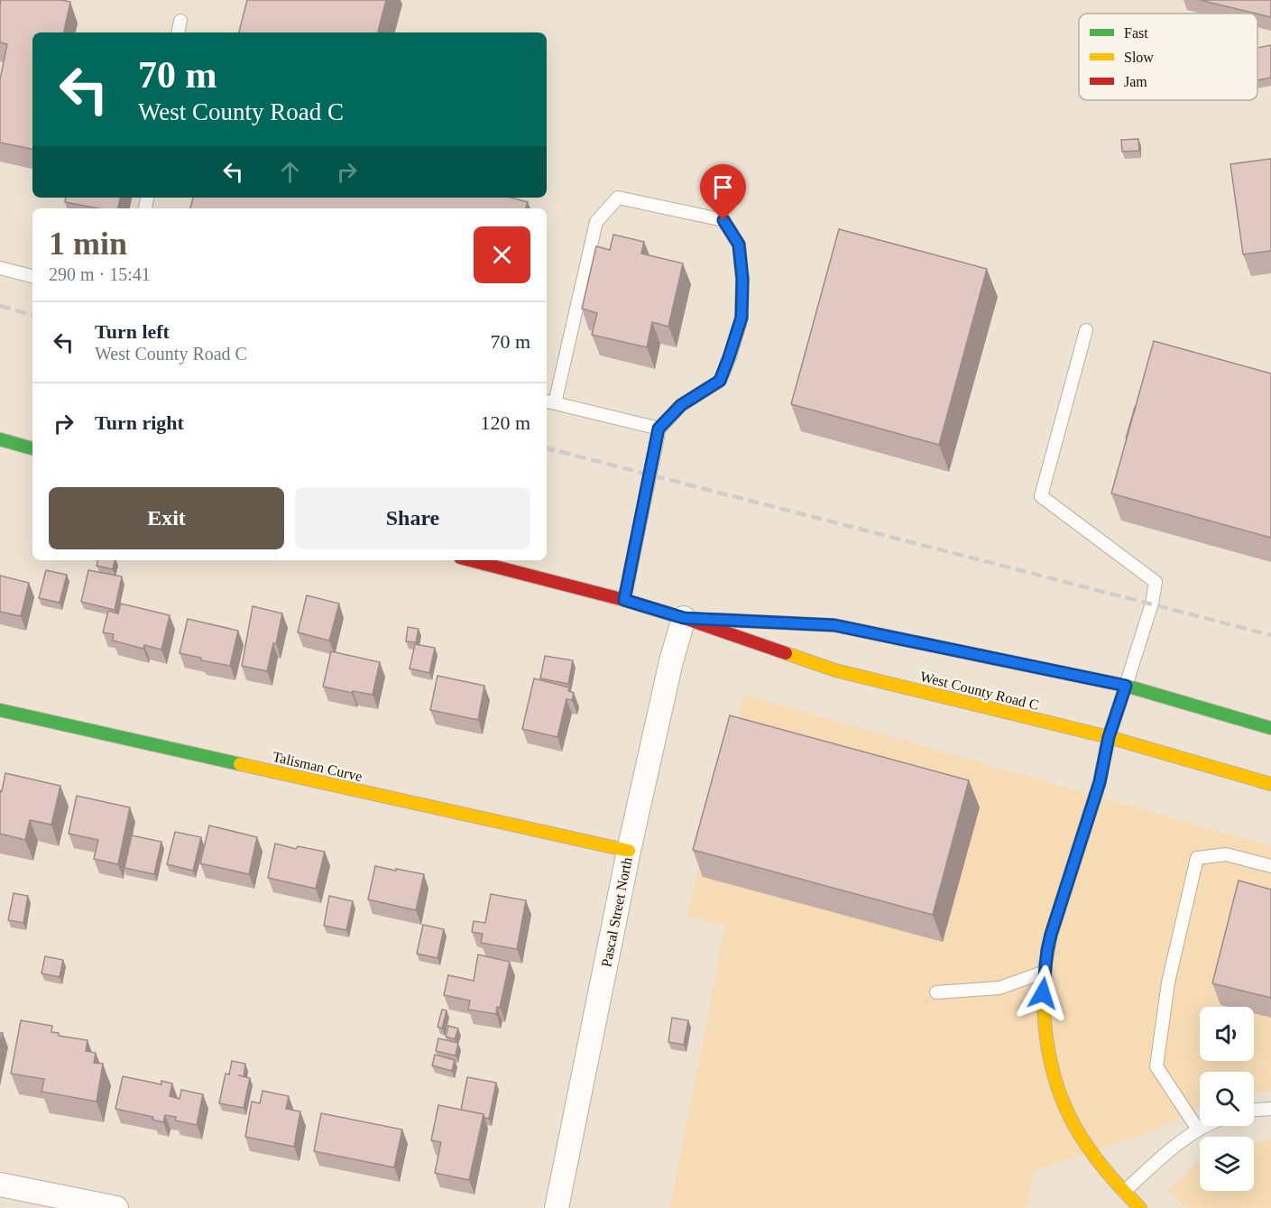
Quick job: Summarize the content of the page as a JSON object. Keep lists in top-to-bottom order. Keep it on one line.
{"streets":{"main road":["West County Road C","Talisman Curve"],"street":["Pascal Street North"]},"crossings":[["West County Road C","Pascal Street North"],["Talisman Curve","Pascal Street North"]],"legend":["Fast","Slow","Jam"],"page":{"turn":["70 m","West County Road C"],"heading":["1 min","290 m · 15:41"],"list":[{"name":"Turn left","note":"West County Road C","value":"70 m"},{"name":"Turn right","value":"120 m"}],"buttons":["Exit","Share"]}}
